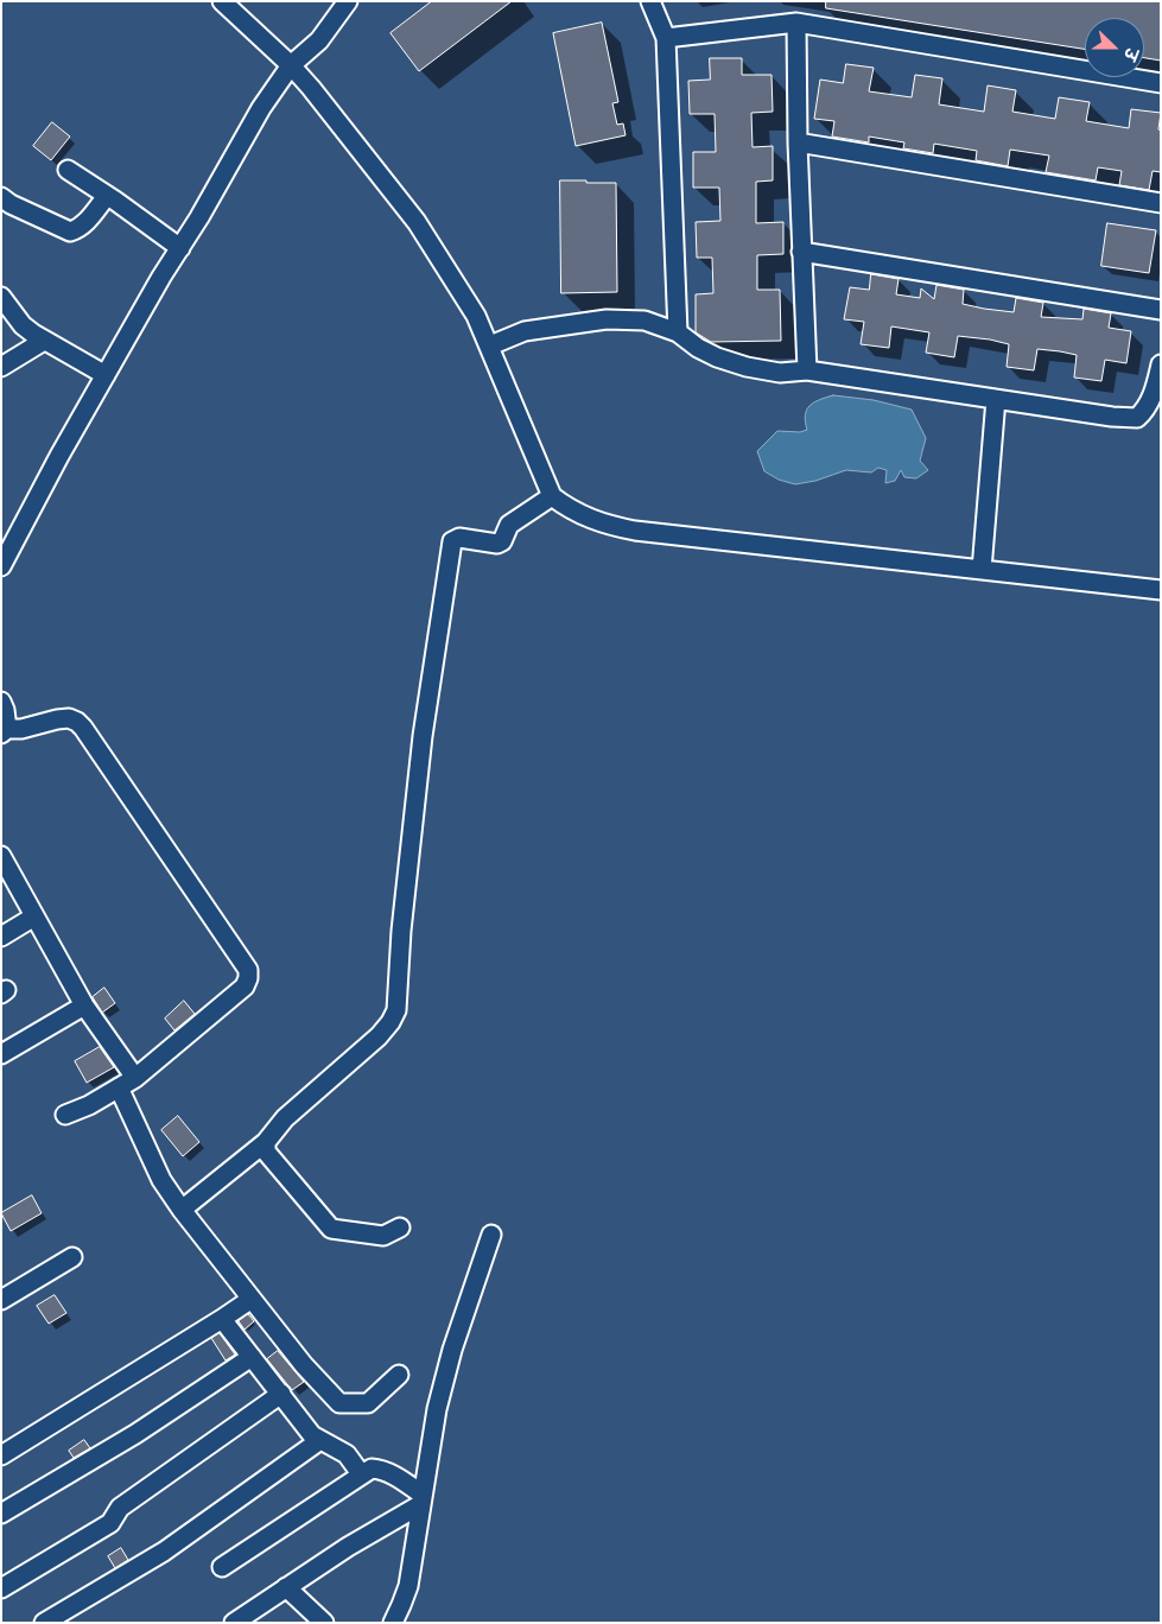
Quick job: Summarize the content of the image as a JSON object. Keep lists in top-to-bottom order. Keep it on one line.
{"north":"right"}
